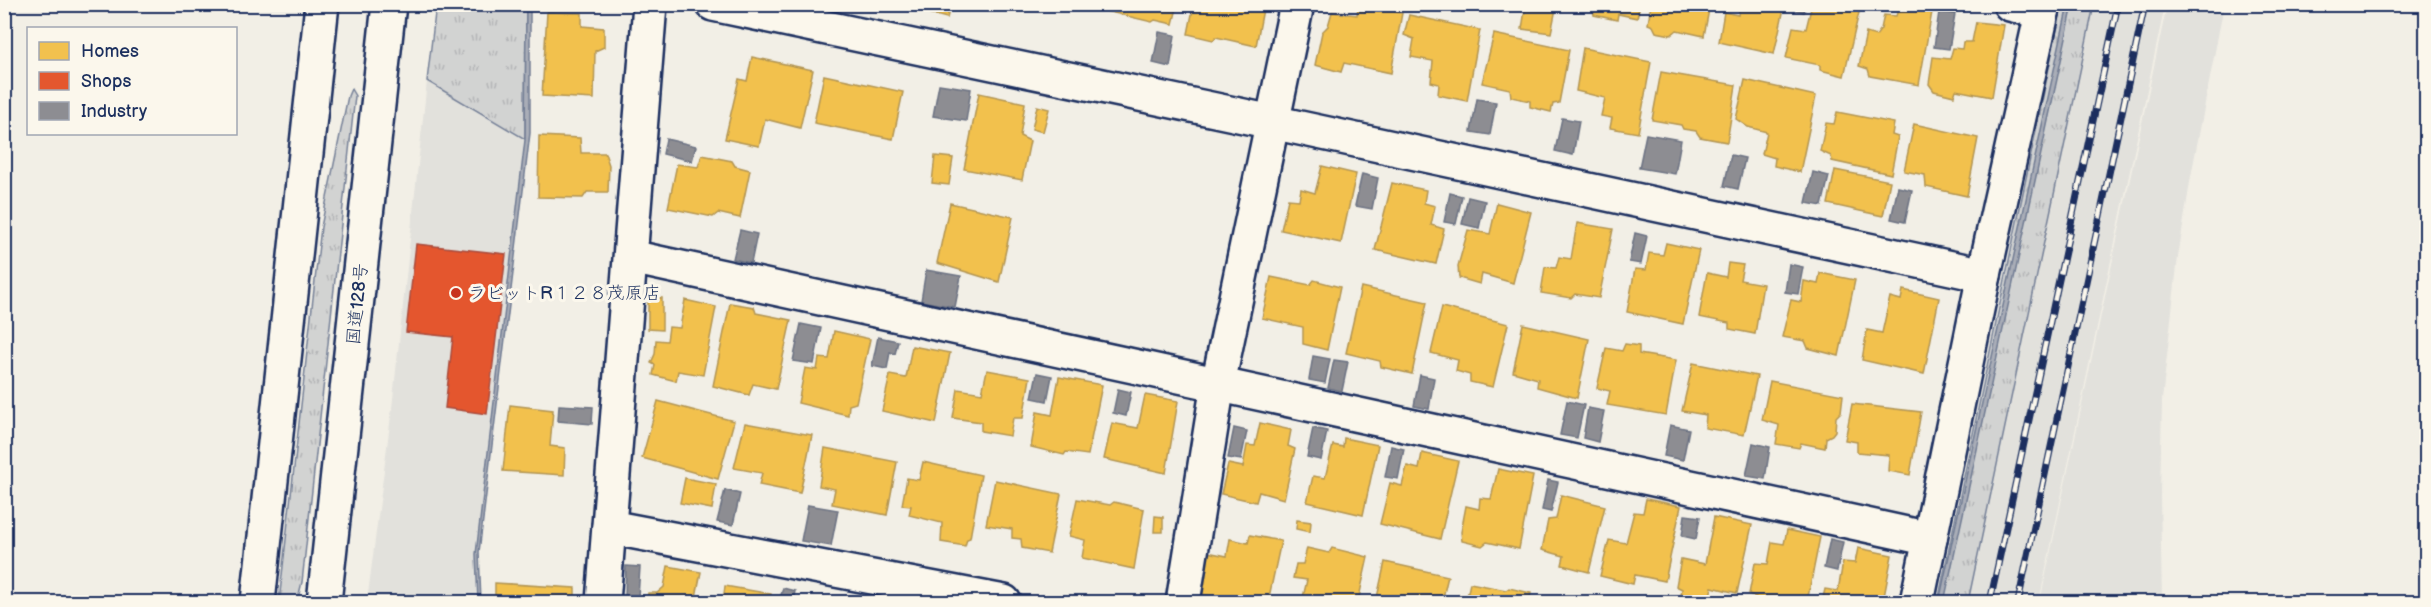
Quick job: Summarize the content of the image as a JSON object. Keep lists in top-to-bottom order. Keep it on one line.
{"streets":{"main road":["国道128号"]},"places":["ラビットR１２８茂原店"],"legend":["Homes","Shops","Industry"]}
